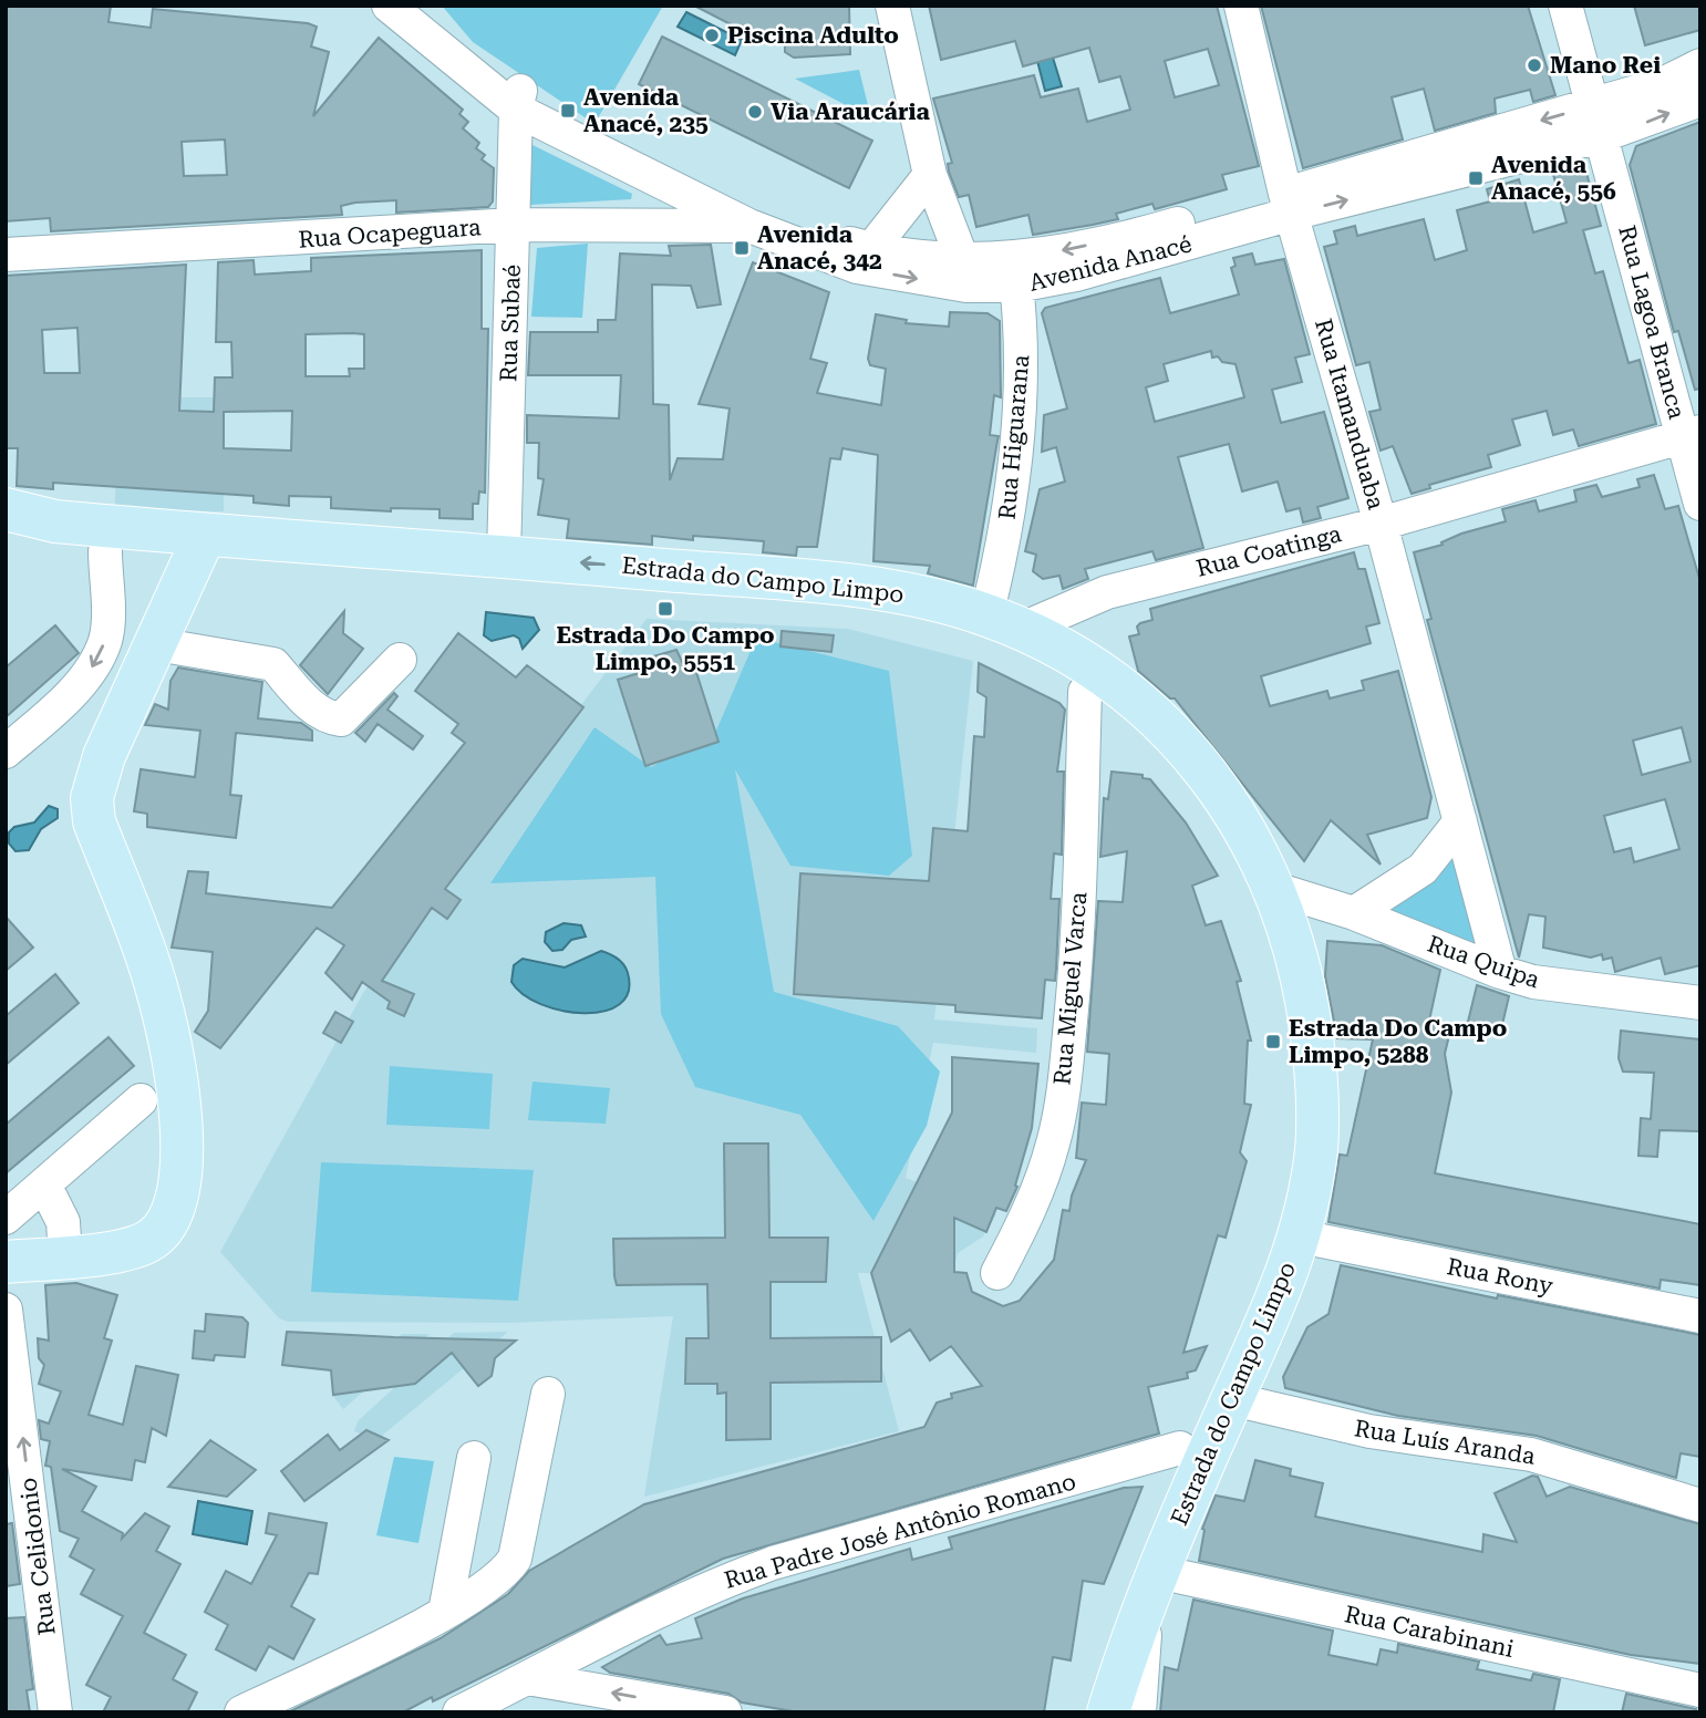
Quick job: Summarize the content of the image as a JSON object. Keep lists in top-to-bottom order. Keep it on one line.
{"streets":{"main road":["Estrada do Campo Limpo"],"street":["Rua Ocapeguara","Avenida Anacé","Rua Lagoa Branca","Rua Subaé","Rua Itamanduaba","Rua Higuarana","Rua Coatinga","Rua Quipa","Rua Miguel Varca","Rua Rony","Rua Luís Aranda","Rua Padre José Antônio Romano","Rua Celidonio","Rua Carabinani"]},"crossings":[["Rua Ocapeguara","Avenida Anacé"],["Rua Ocapeguara","Rua Subaé"],["Avenida Anacé","Rua Lagoa Branca"],["Avenida Anacé","Rua Subaé"],["Avenida Anacé","Rua Itamanduaba"],["Avenida Anacé","Rua Higuarana"],["Rua Lagoa Branca","Rua Coatinga"],["Rua Subaé","Estrada do Campo Limpo"],["Rua Itamanduaba","Rua Coatinga"],["Rua Itamanduaba","Rua Quipa"],["Rua Higuarana","Rua Coatinga"],["Rua Higuarana","Estrada do Campo Limpo"],["Rua Coatinga","Estrada do Campo Limpo"],["Estrada do Campo Limpo","Rua Quipa"],["Estrada do Campo Limpo","Rua Miguel Varca"],["Estrada do Campo Limpo","Rua Rony"],["Estrada do Campo Limpo","Rua Luís Aranda"],["Estrada do Campo Limpo","Rua Padre José Antônio Romano"],["Estrada do Campo Limpo","Rua Carabinani"]],"one_way":["Rua Celidonio"],"places":{"other":["Piscina Adulto","Mano Rei","Via Araucária"],"transit":["Avenida Anacé, 235","Avenida Anacé, 556","Avenida Anacé, 342","Estrada Do Campo Limpo, 5551","Estrada Do Campo Limpo, 5288"]}}
